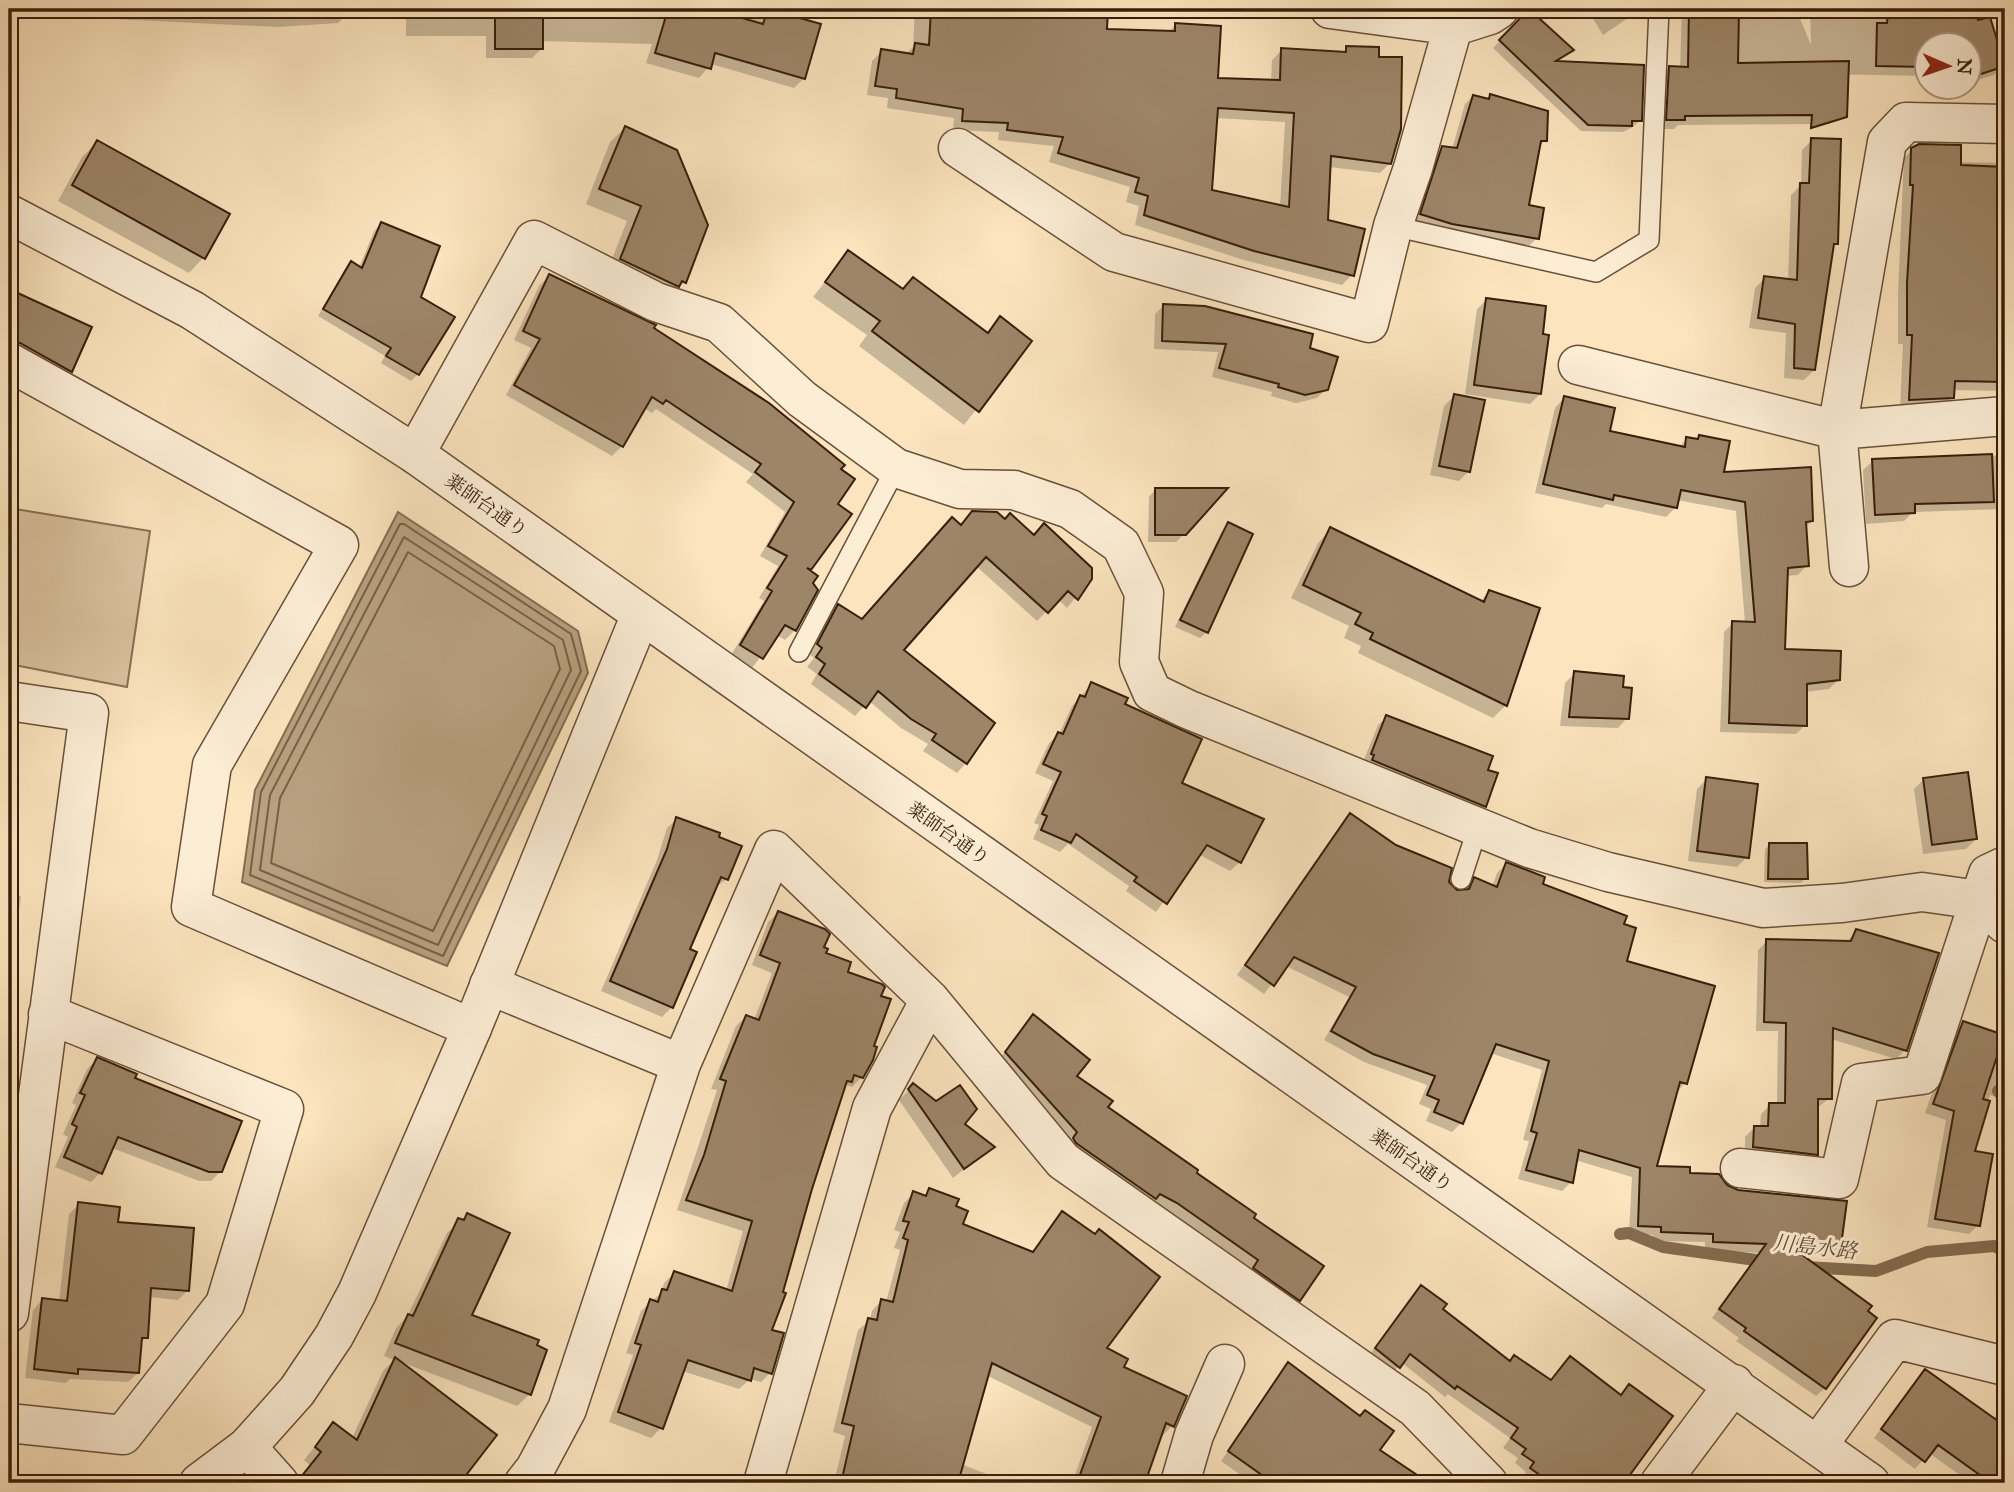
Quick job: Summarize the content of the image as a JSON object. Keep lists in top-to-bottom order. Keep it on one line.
{"streets":{"street":["薬師台通り"]},"water":["川島水路"],"north":"right"}
